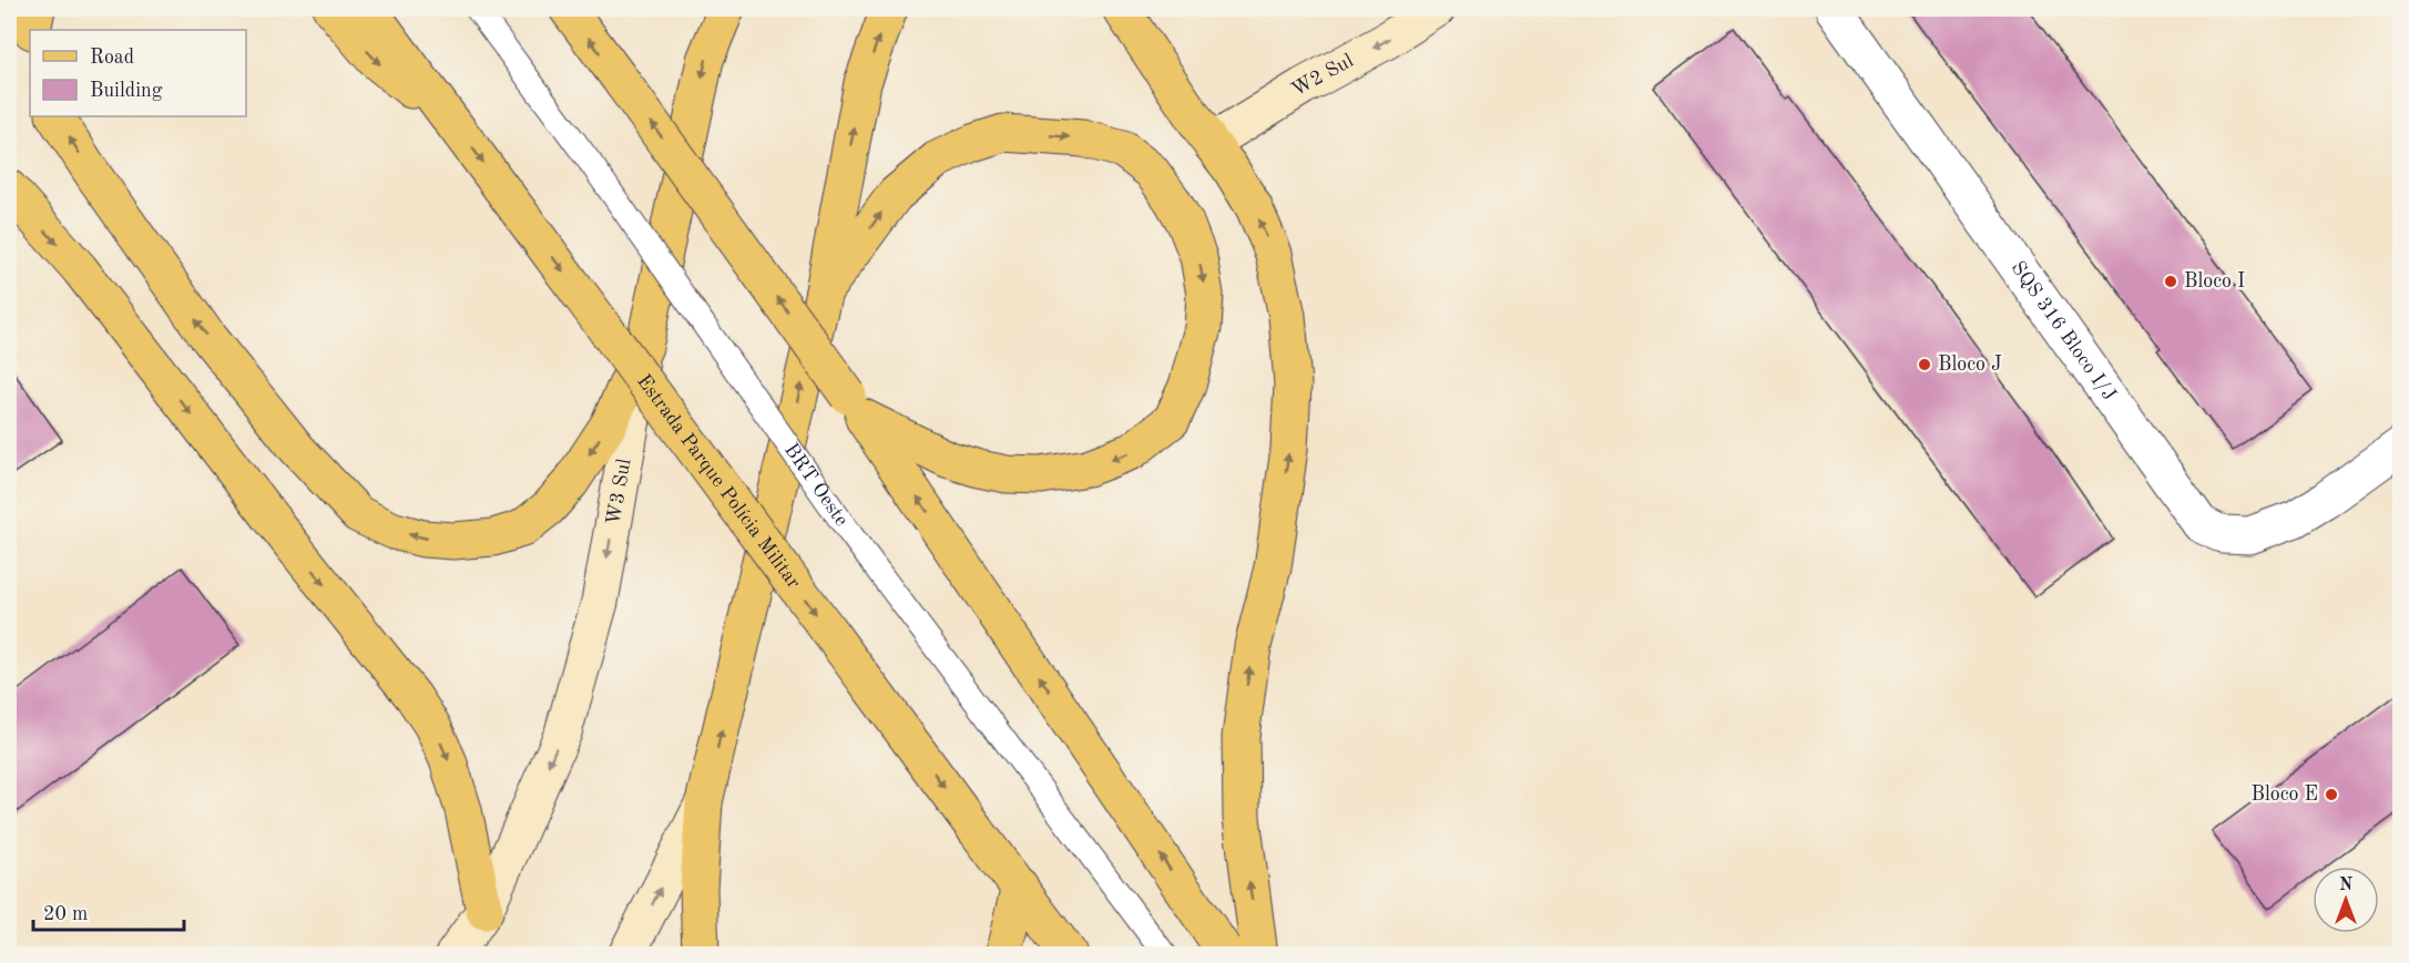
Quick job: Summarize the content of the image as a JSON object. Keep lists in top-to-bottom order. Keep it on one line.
{"streets":{"main road":["Estrada Parque Polícia Militar","W3 Sul"],"street":["W2 Sul","SQS 316 Bloco I/J"],"lane":["BRT Oeste"]},"one_way":["W2 Sul"],"places":["Bloco I","Bloco J","Bloco E"],"legend":["Road","Building"],"scale_bar":"20 m","north":"top"}
